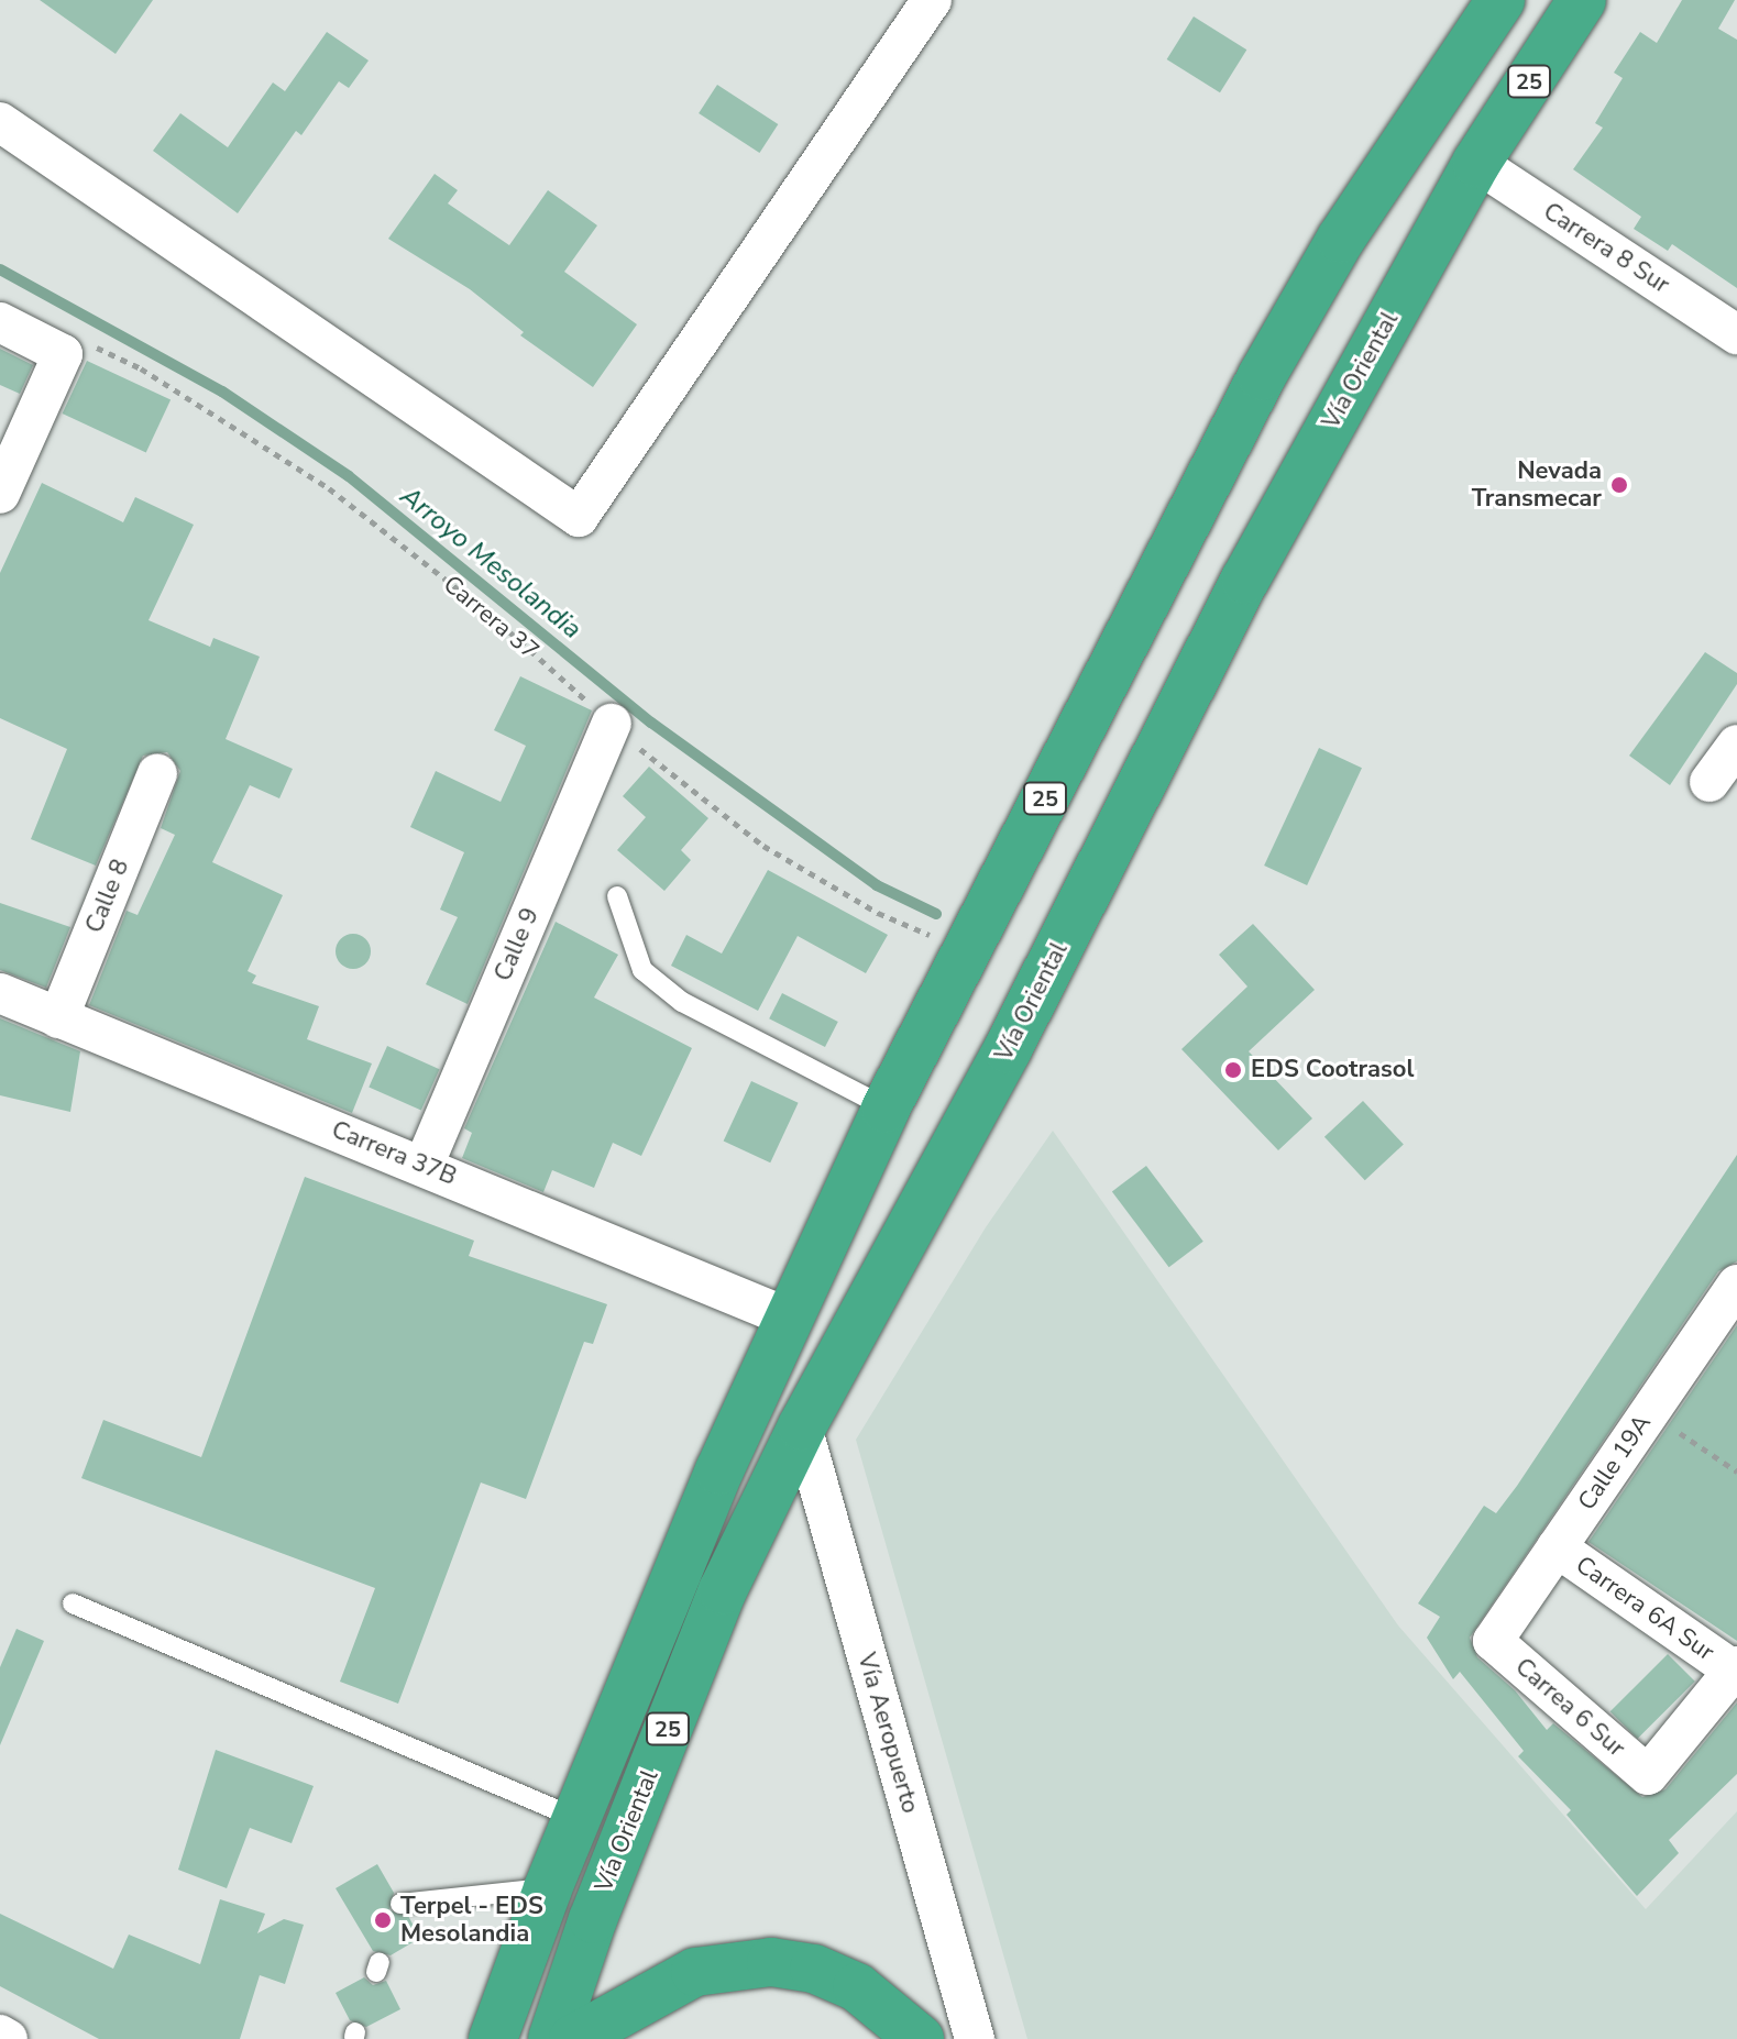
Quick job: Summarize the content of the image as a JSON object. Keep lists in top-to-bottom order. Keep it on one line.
{"streets":{"highway":["25","Vía Oriental"],"street":["Carrera 8 Sur","Calle 8","Calle 9","Carrera 37B","Calle 19A","Carrera 6A Sur","Carrea 6 Sur","Vía Aeropuerto"],"path":["Carrera 37"]},"crossings":[["Carrera 8 Sur","Vía Oriental"],["Vía Oriental","Carrera 37"],["Vía Oriental","Carrera 37B"],["Vía Oriental","Vía Aeropuerto"],["Carrera 37","Calle 9"],["Calle 8","Carrera 37B"],["Calle 9","Carrera 37B"],["Calle 19A","Carrera 6A Sur"],["Calle 19A","Carrea 6 Sur"],["Carrera 6A Sur","Carrea 6 Sur"]],"water":["Arroyo Mesolandia"],"places":["Nevada Transmecar","EDS Cootrasol","Terpel - EDS Mesolandia"]}
